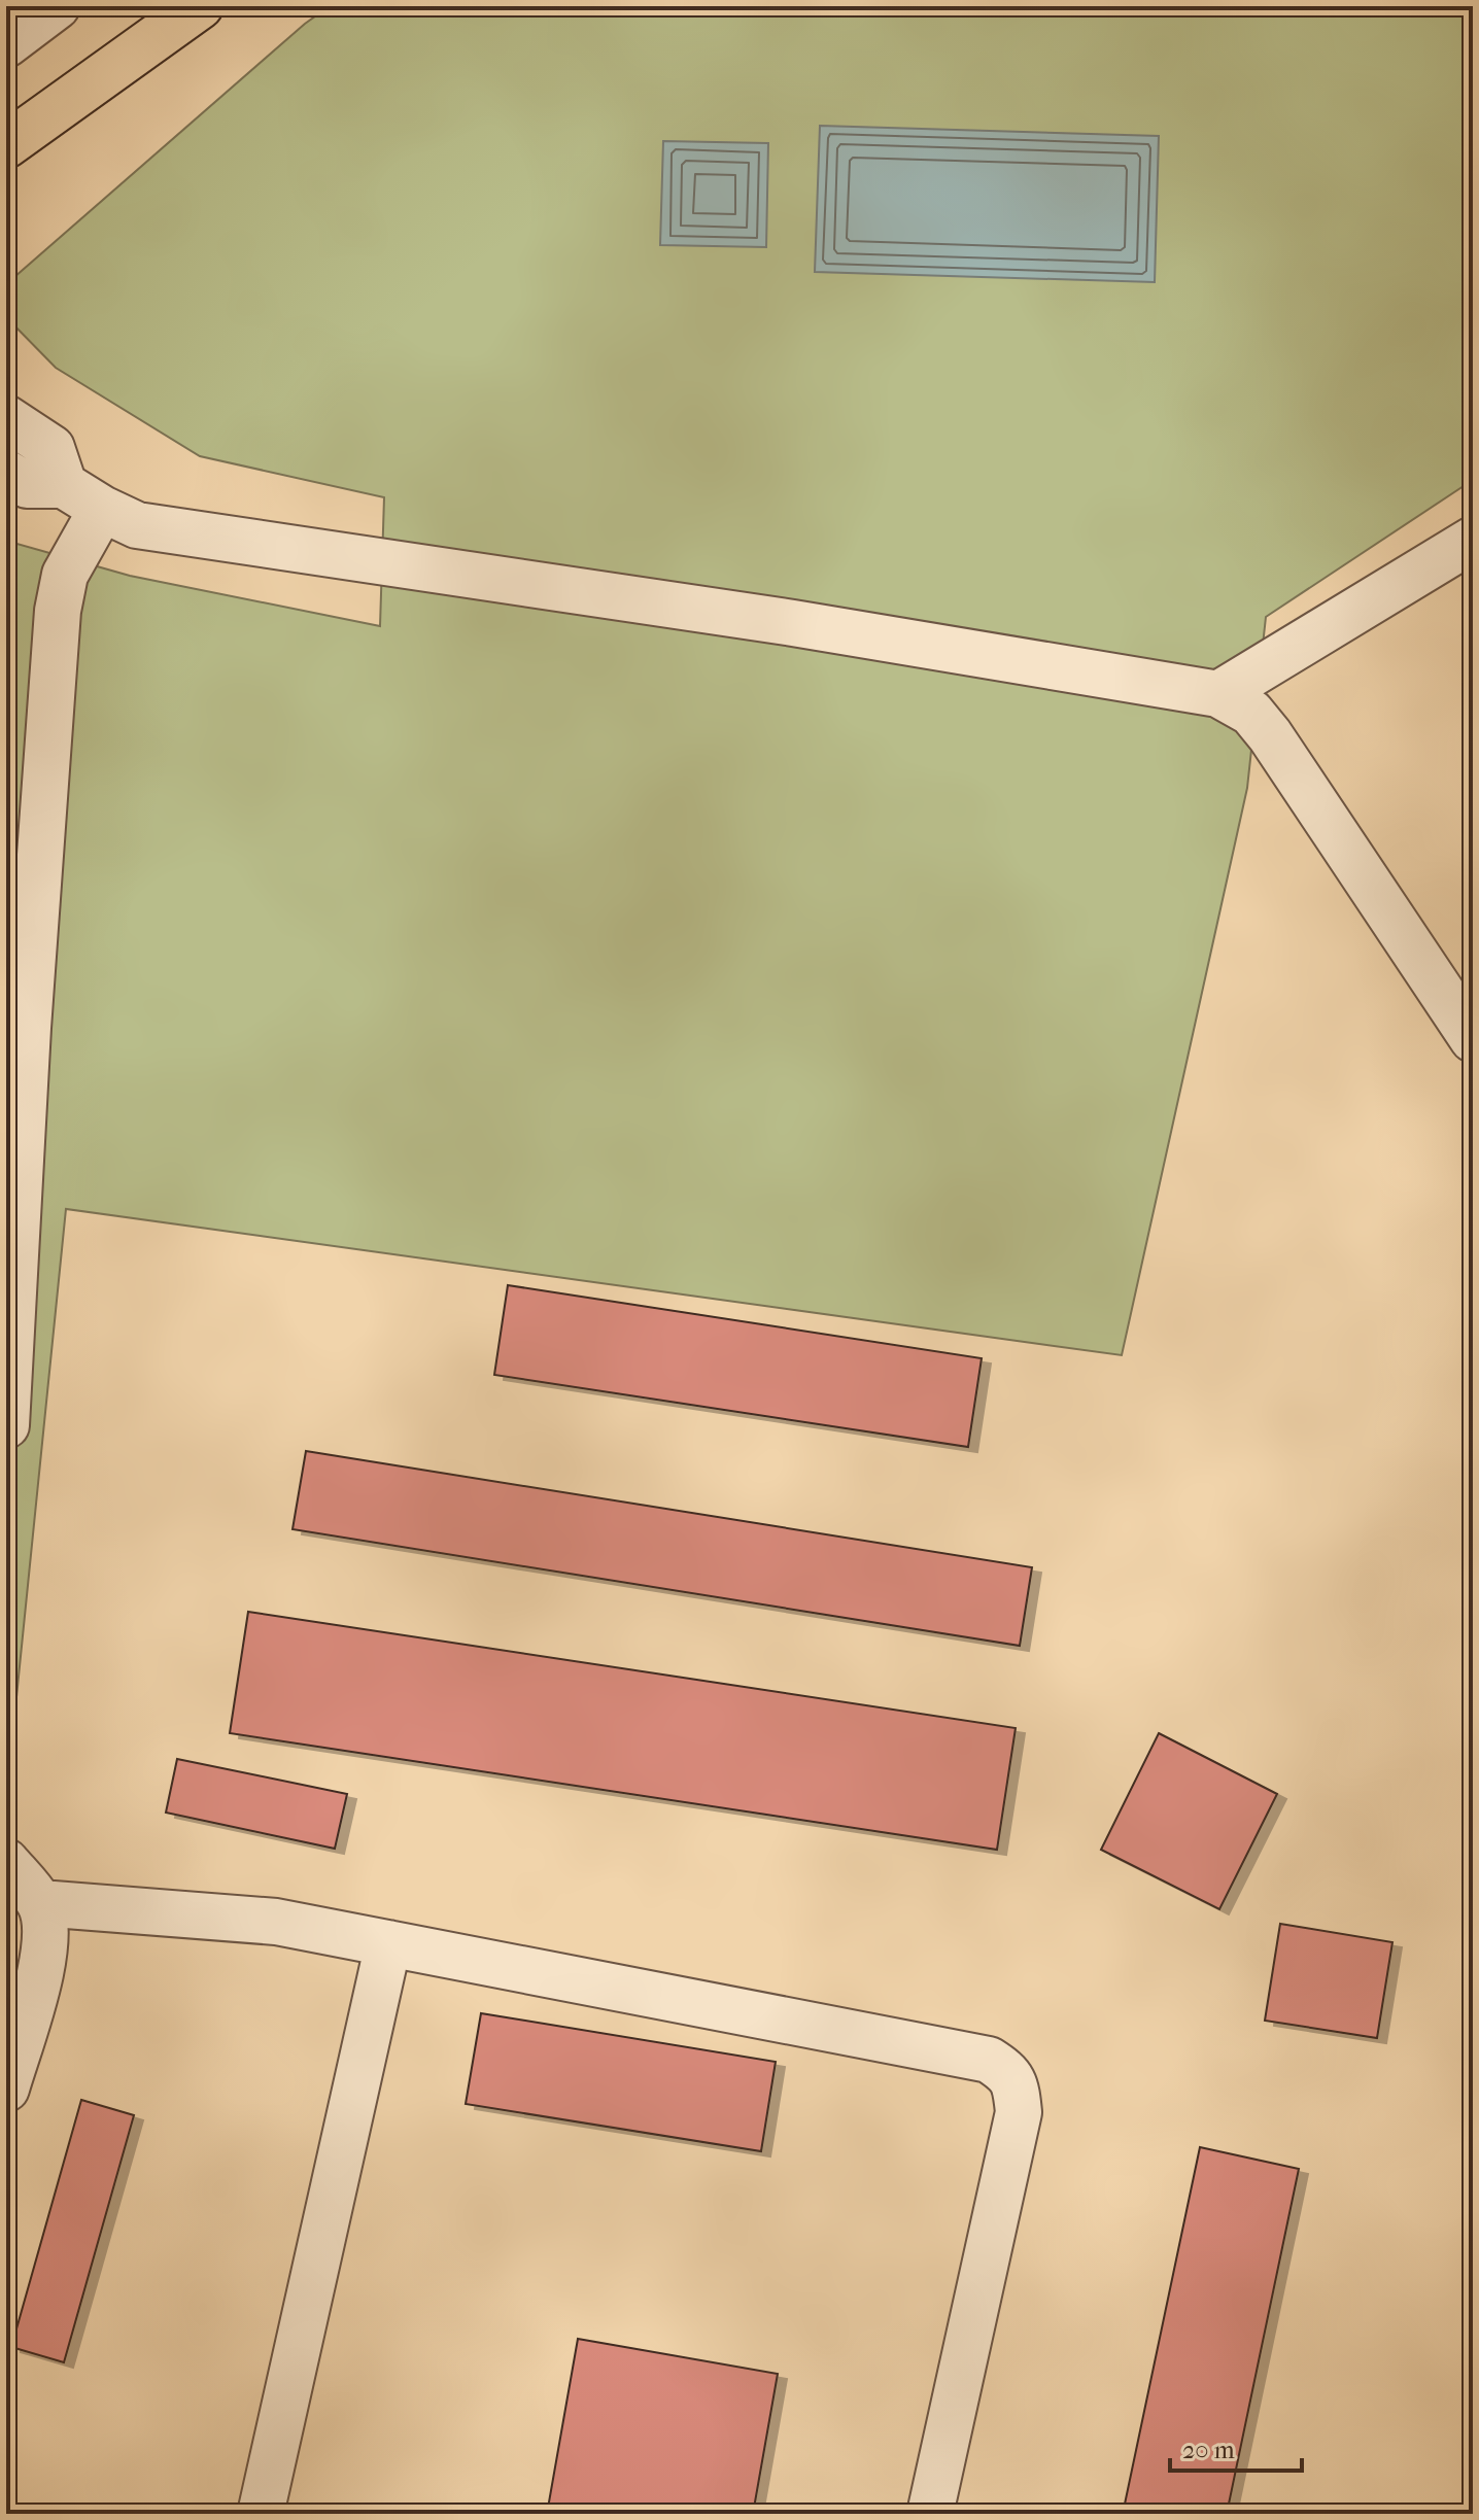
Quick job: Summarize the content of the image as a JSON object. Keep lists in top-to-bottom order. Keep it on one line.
{"scale_bar":"20 m"}
